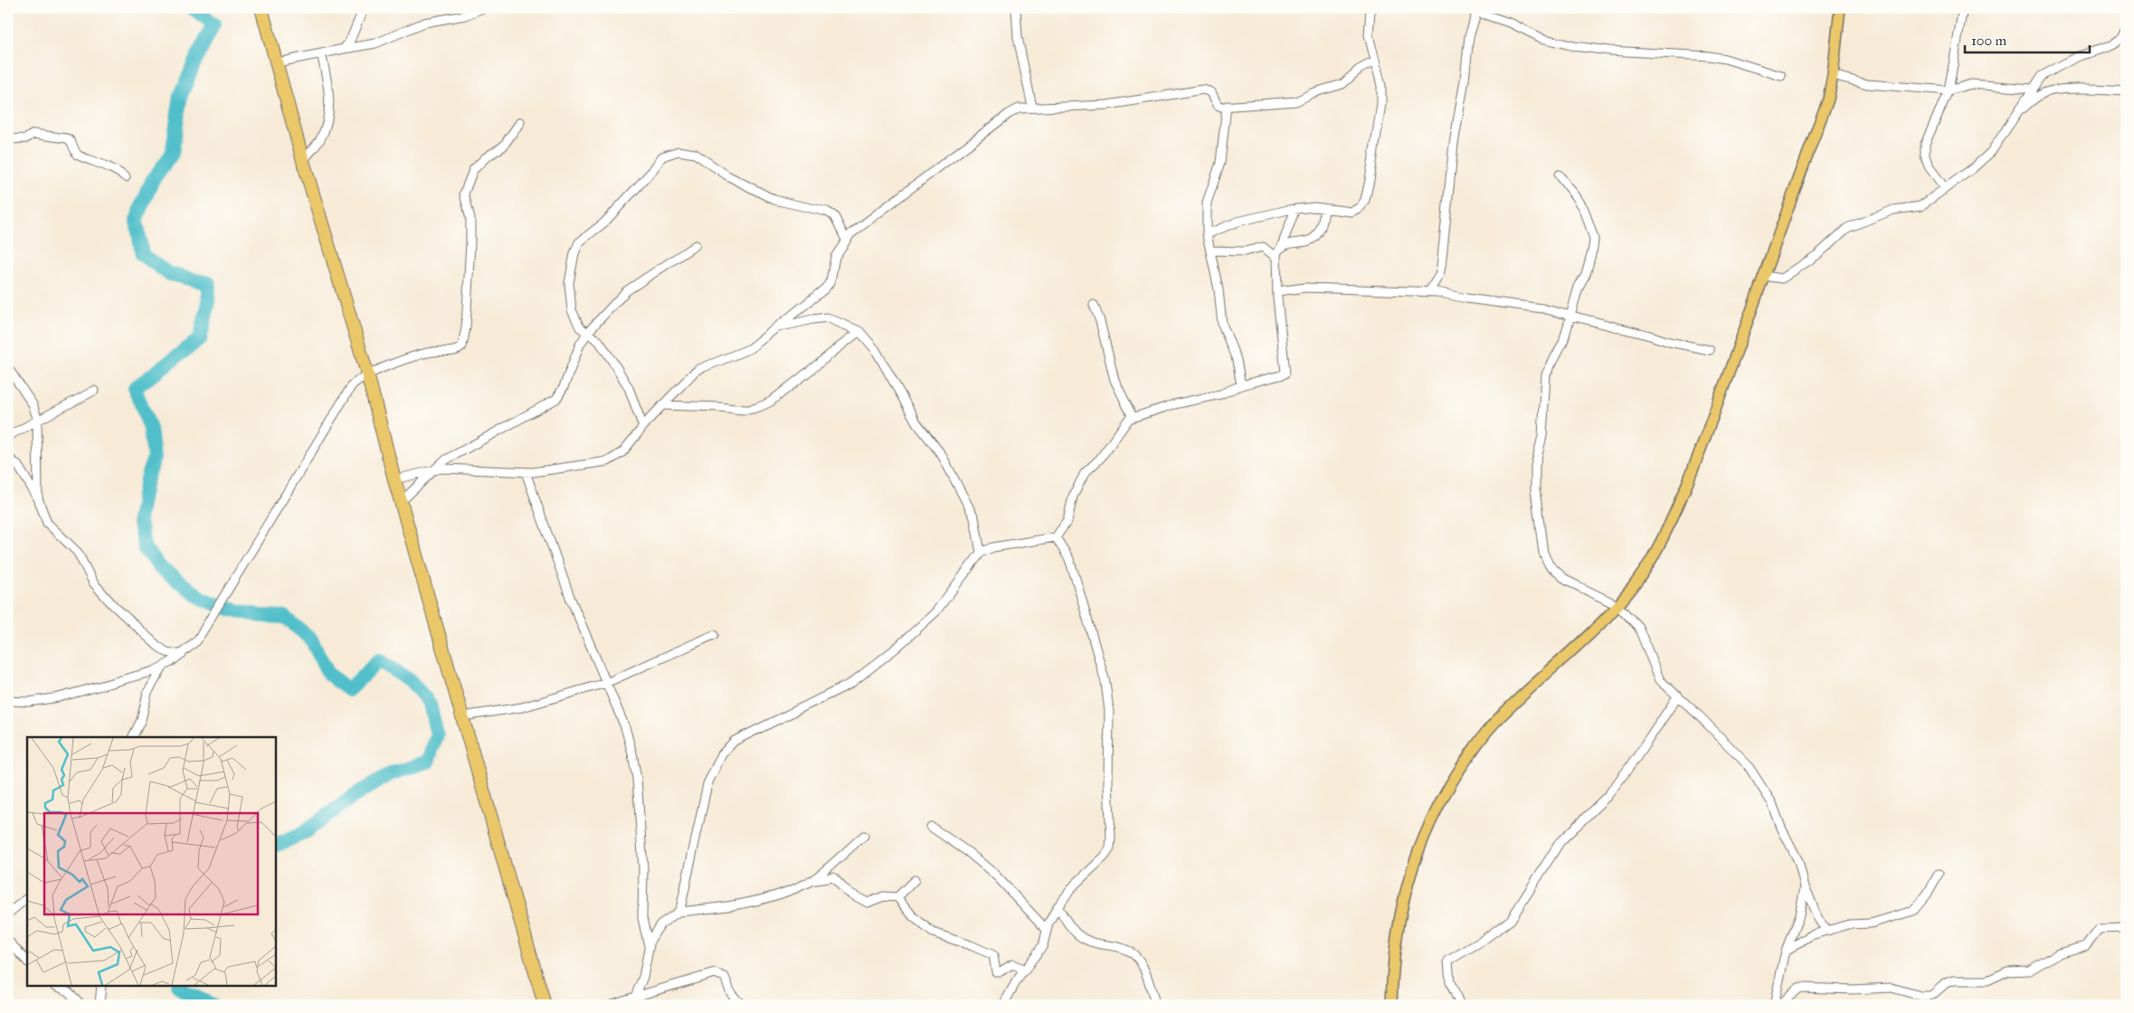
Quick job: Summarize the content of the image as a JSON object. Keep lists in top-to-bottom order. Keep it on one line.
{"scale_bar":"100 m"}
